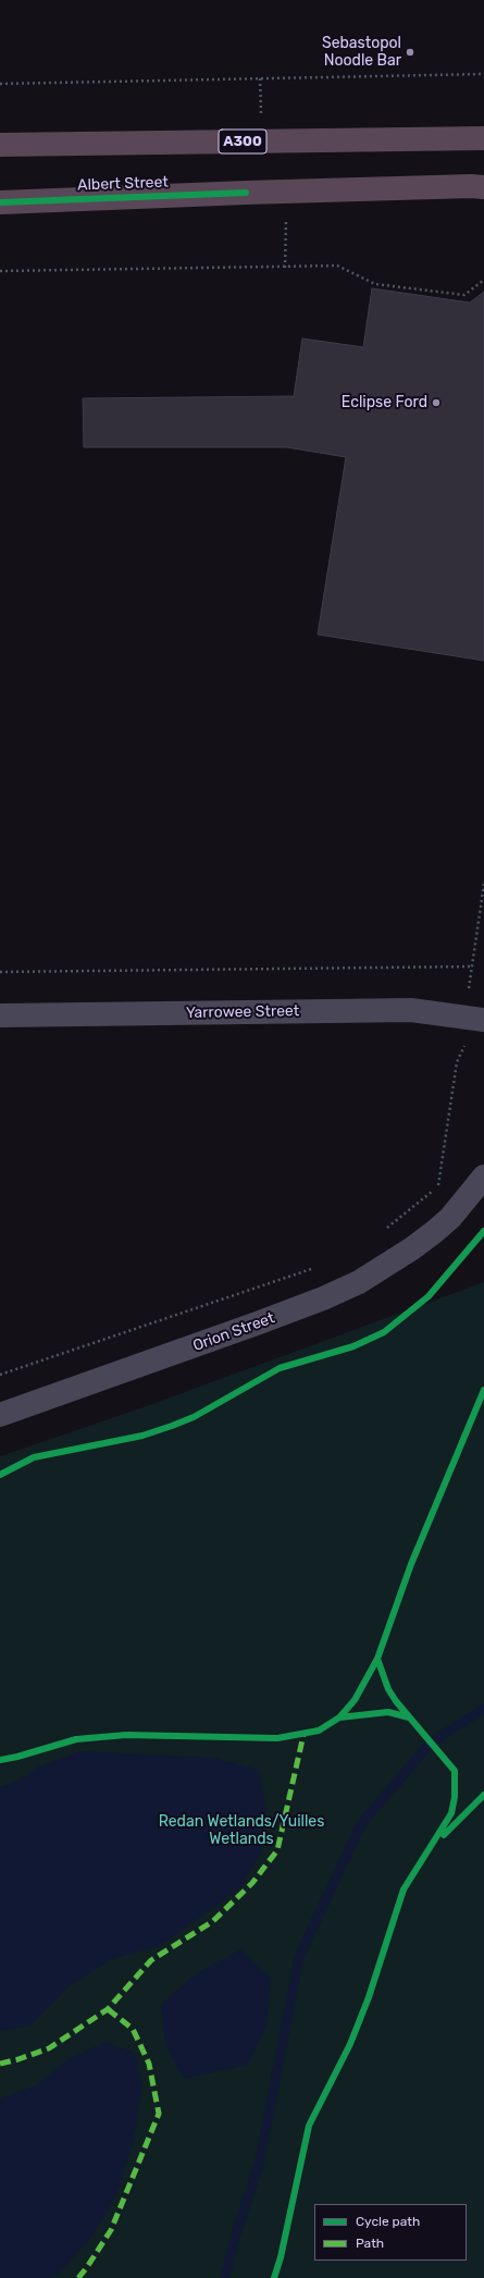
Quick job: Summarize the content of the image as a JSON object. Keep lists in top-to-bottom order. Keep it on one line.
{"streets":{"highway":["A300","Albert Street"],"street":["Yarrowee Street","Orion Street"]},"parks":["Redan Wetlands/Yuilles Wetlands"],"places":["Sebastopol Noodle Bar","Eclipse Ford"],"legend":["Cycle path","Path"]}
